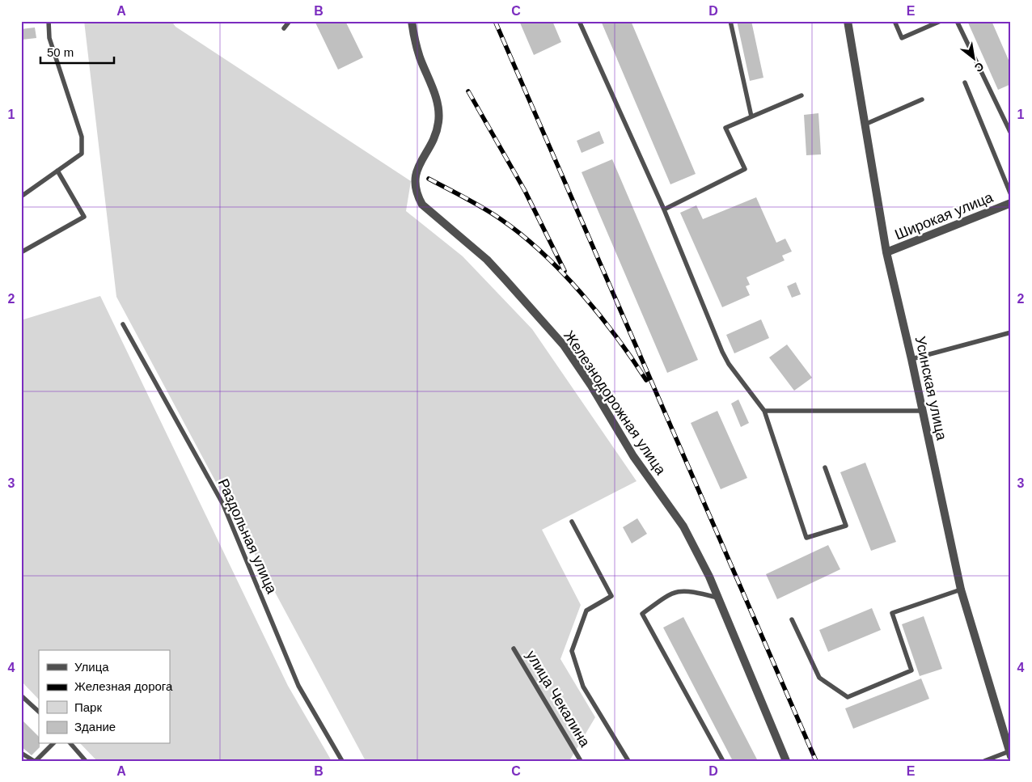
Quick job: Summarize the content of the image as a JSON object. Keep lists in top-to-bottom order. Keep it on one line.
{"streets":{"street":["Широкая улица","Усинская улица","Железнодорожная улица"],"lane":["Раздольная улица","улица Чекалина"]},"crossings":[["Широкая улица","Усинская улица"]],"legend":["Улица","Железная дорога","Парк","Здание"],"scale_bar":"50 m","north":"bottom right","grid":{"columns":["A","B","C","D","E"],"rows":["1","2","3","4"]}}
